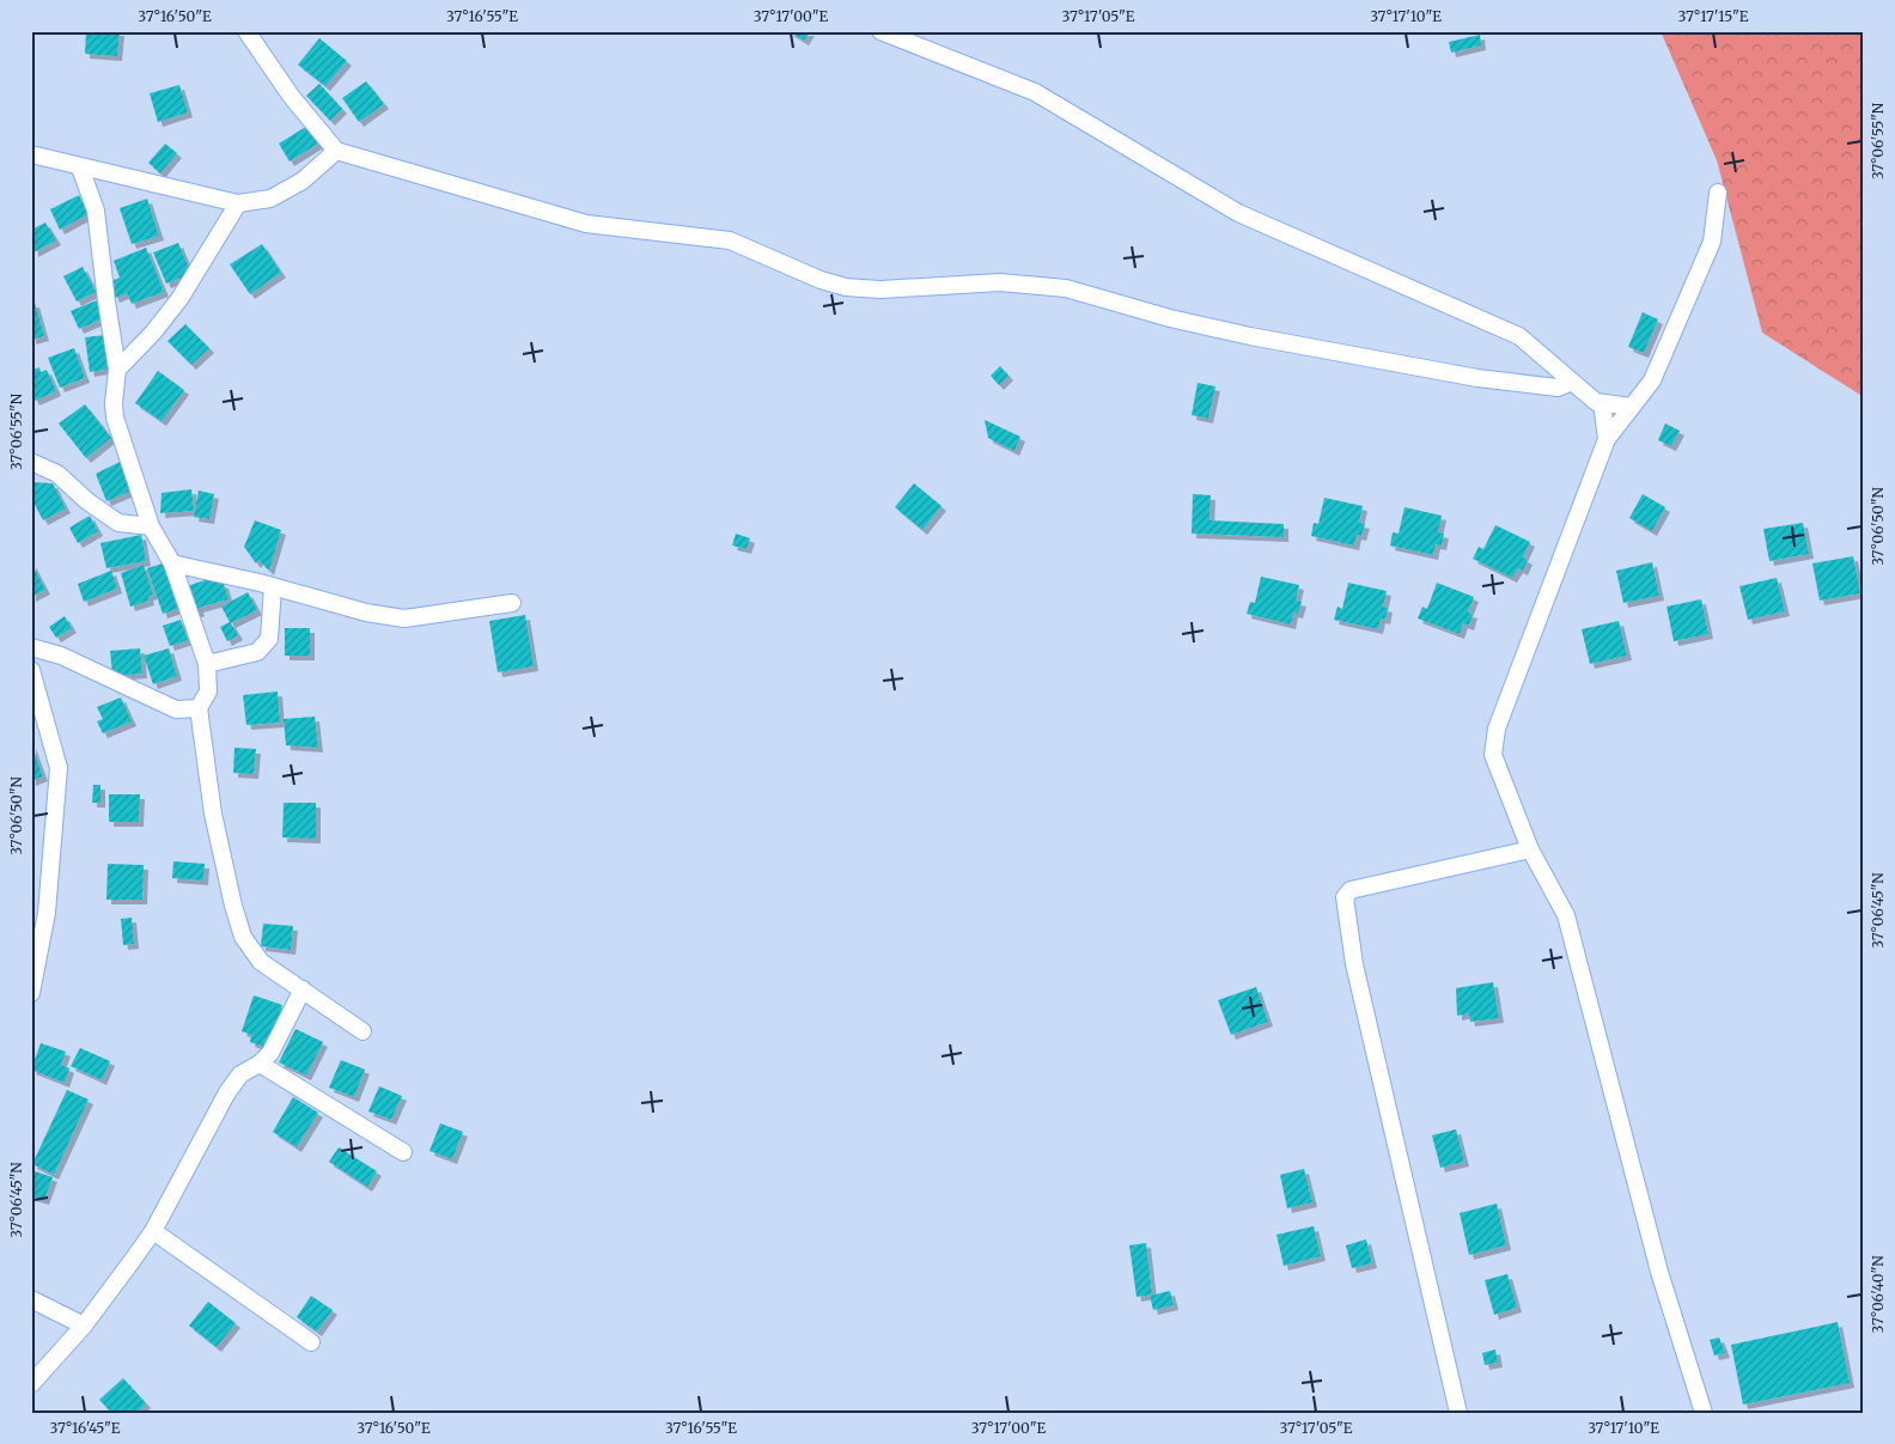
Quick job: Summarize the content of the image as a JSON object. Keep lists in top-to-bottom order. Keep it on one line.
{"coordinates":["37°16'50\"E","37°16'55\"E","37°17'00\"E","37°17'05\"E","37°17'10\"E","37°17'15\"E","37°06'55\"N","37°06'50\"N","37°06'45\"N","37°06'40\"N","37°16'45\"E"]}
